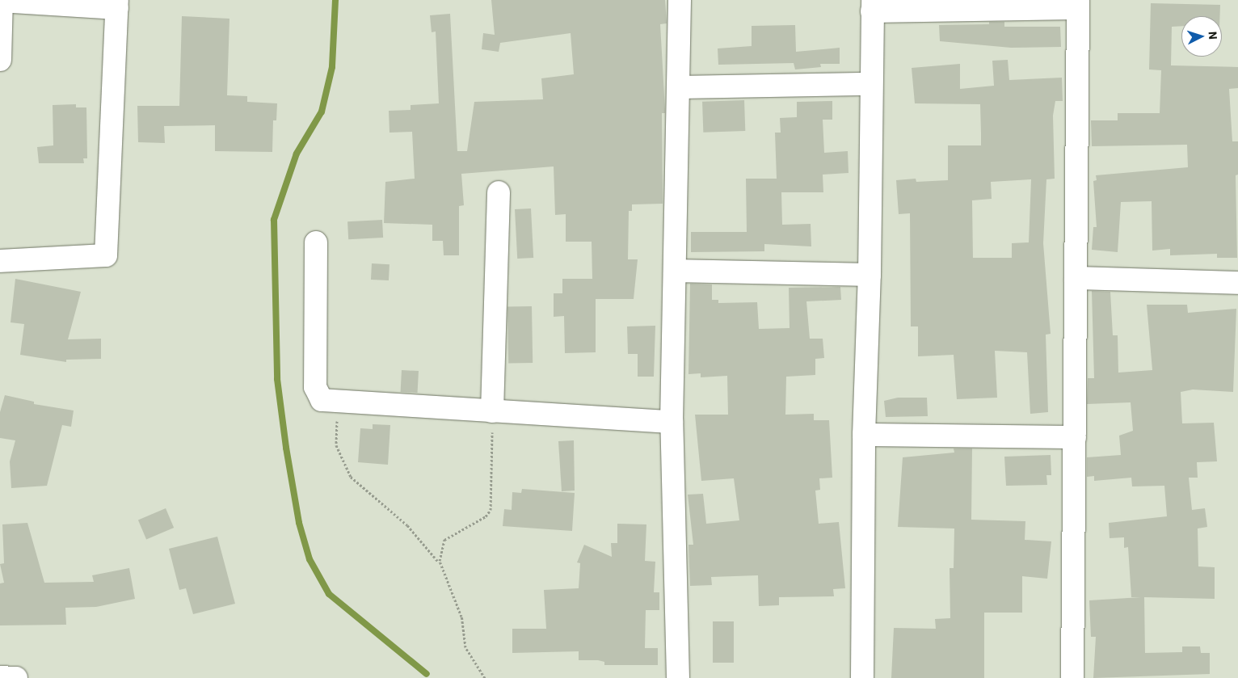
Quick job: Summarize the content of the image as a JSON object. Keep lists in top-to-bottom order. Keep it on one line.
{"north":"right"}
